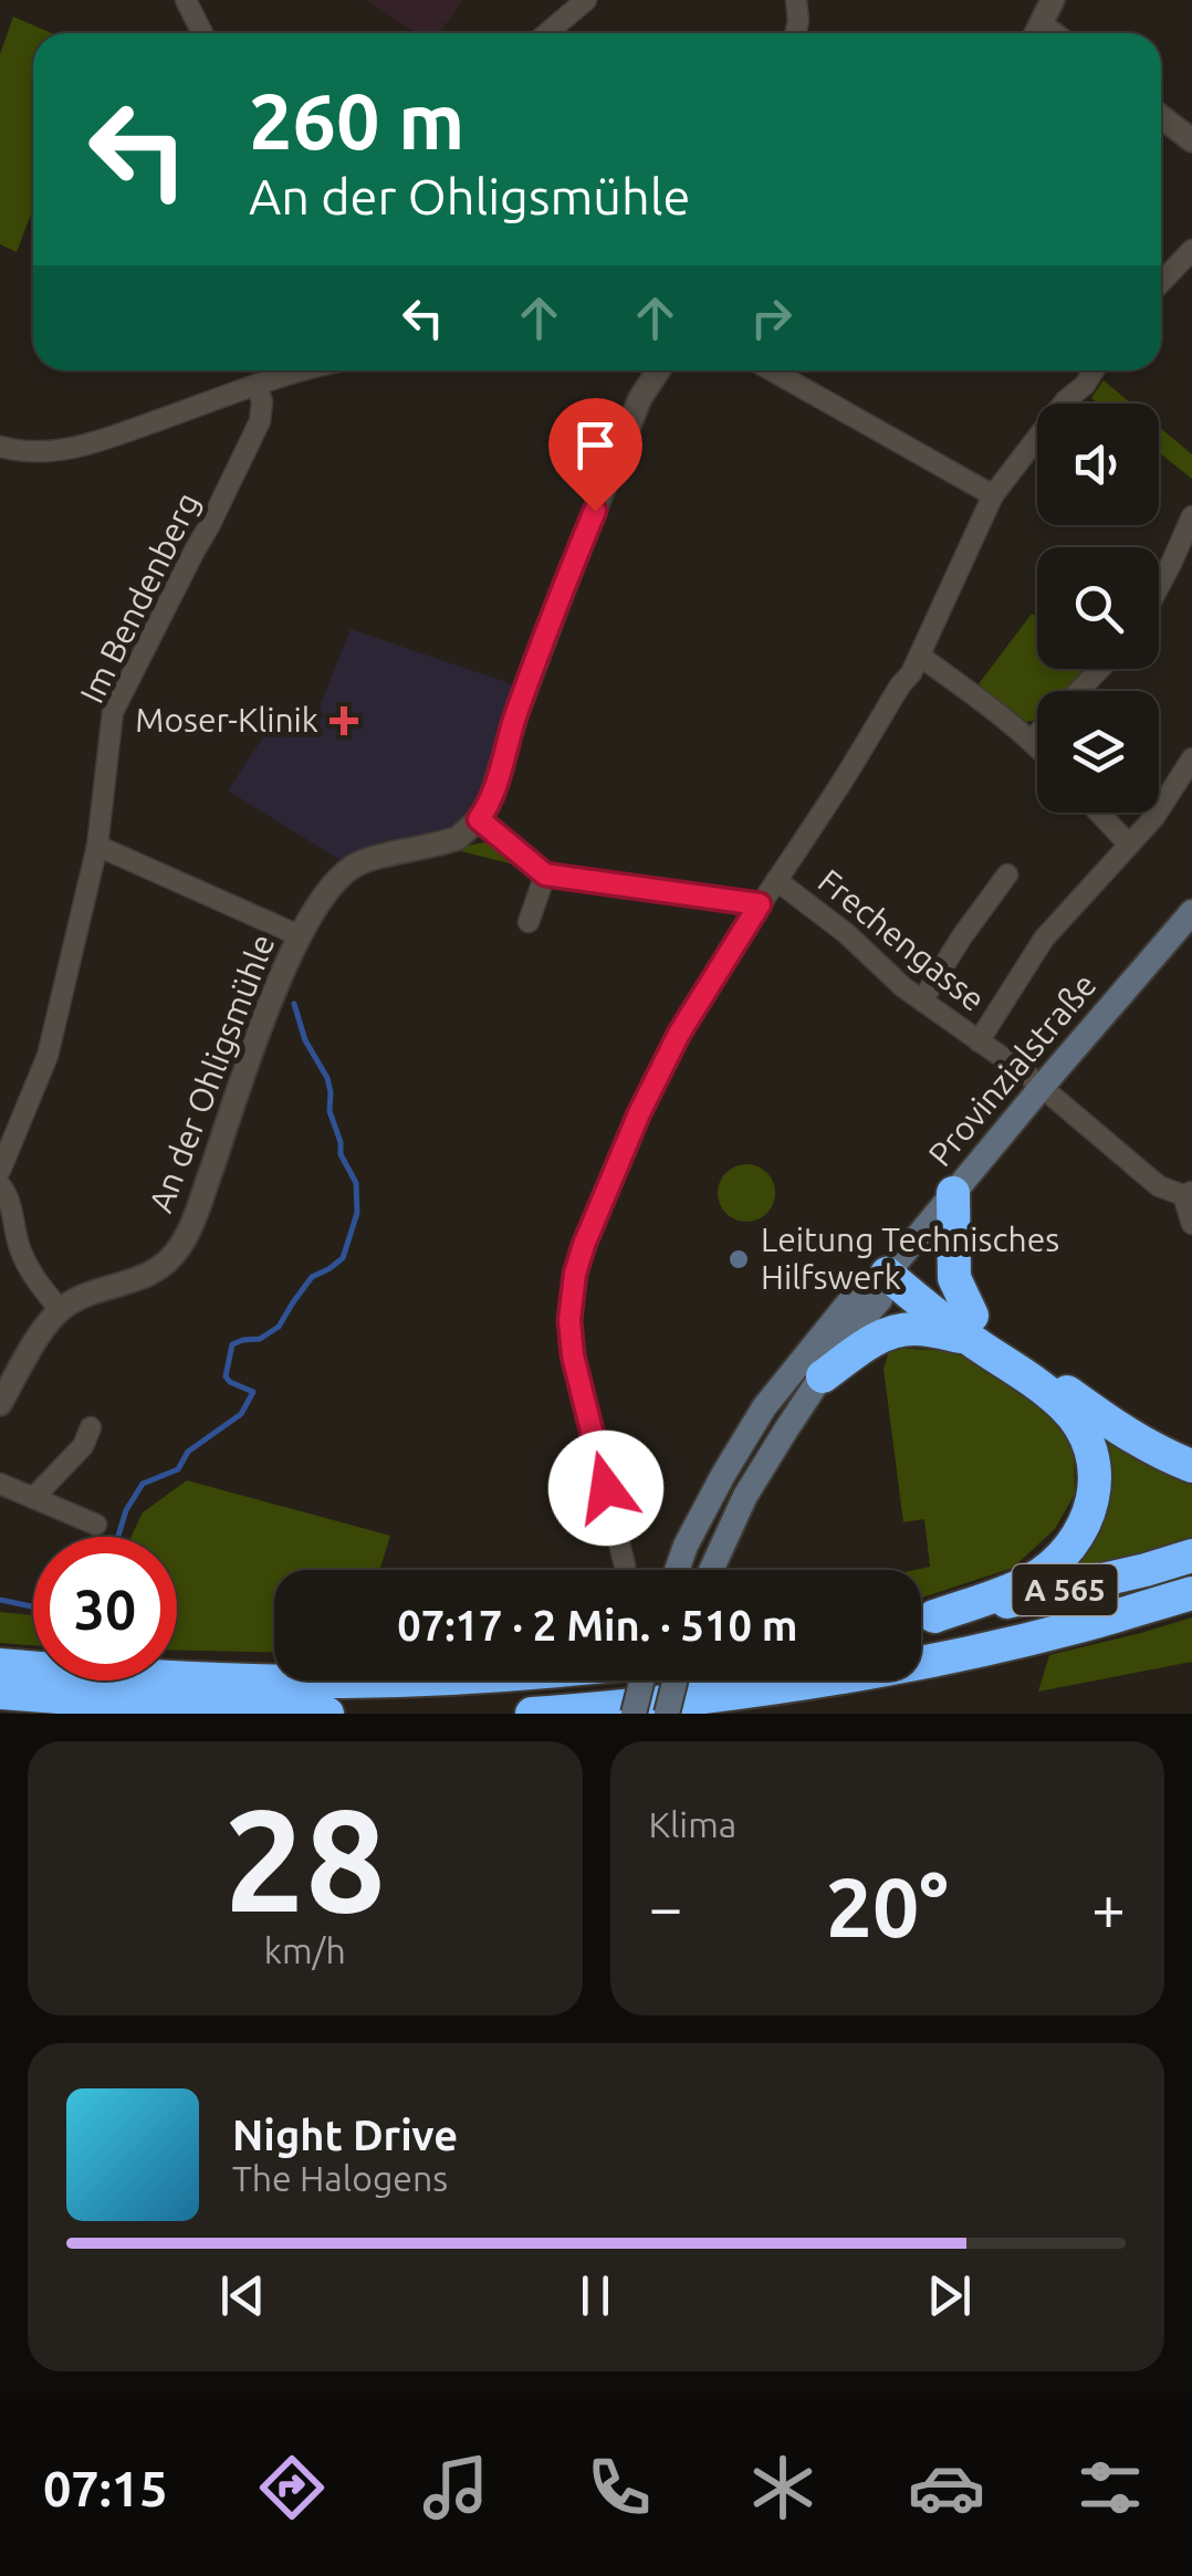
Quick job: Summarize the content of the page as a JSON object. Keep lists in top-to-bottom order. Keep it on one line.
{"streets":{"highway":["A 565"],"main road":["Provinzialstraße"],"street":["Im Bendenberg","Frechengasse","An der Ohligsmühle"]},"crossings":[["Frechengasse","Provinzialstraße"]],"places":{"health":["Moser-Klinik"],"other":["Leitung Technisches Hilfswerk"]},"page":{"turn":["260 m","An der Ohligsmühle"],"limit":"30","trip":"07:17 · 2 Min. · 510 m","tile":[["28","km/h"],"Klima"],"heat":["−","20°","+"],"song":["Night Drive","The Halogens"],"tabs":"07:15"}}
